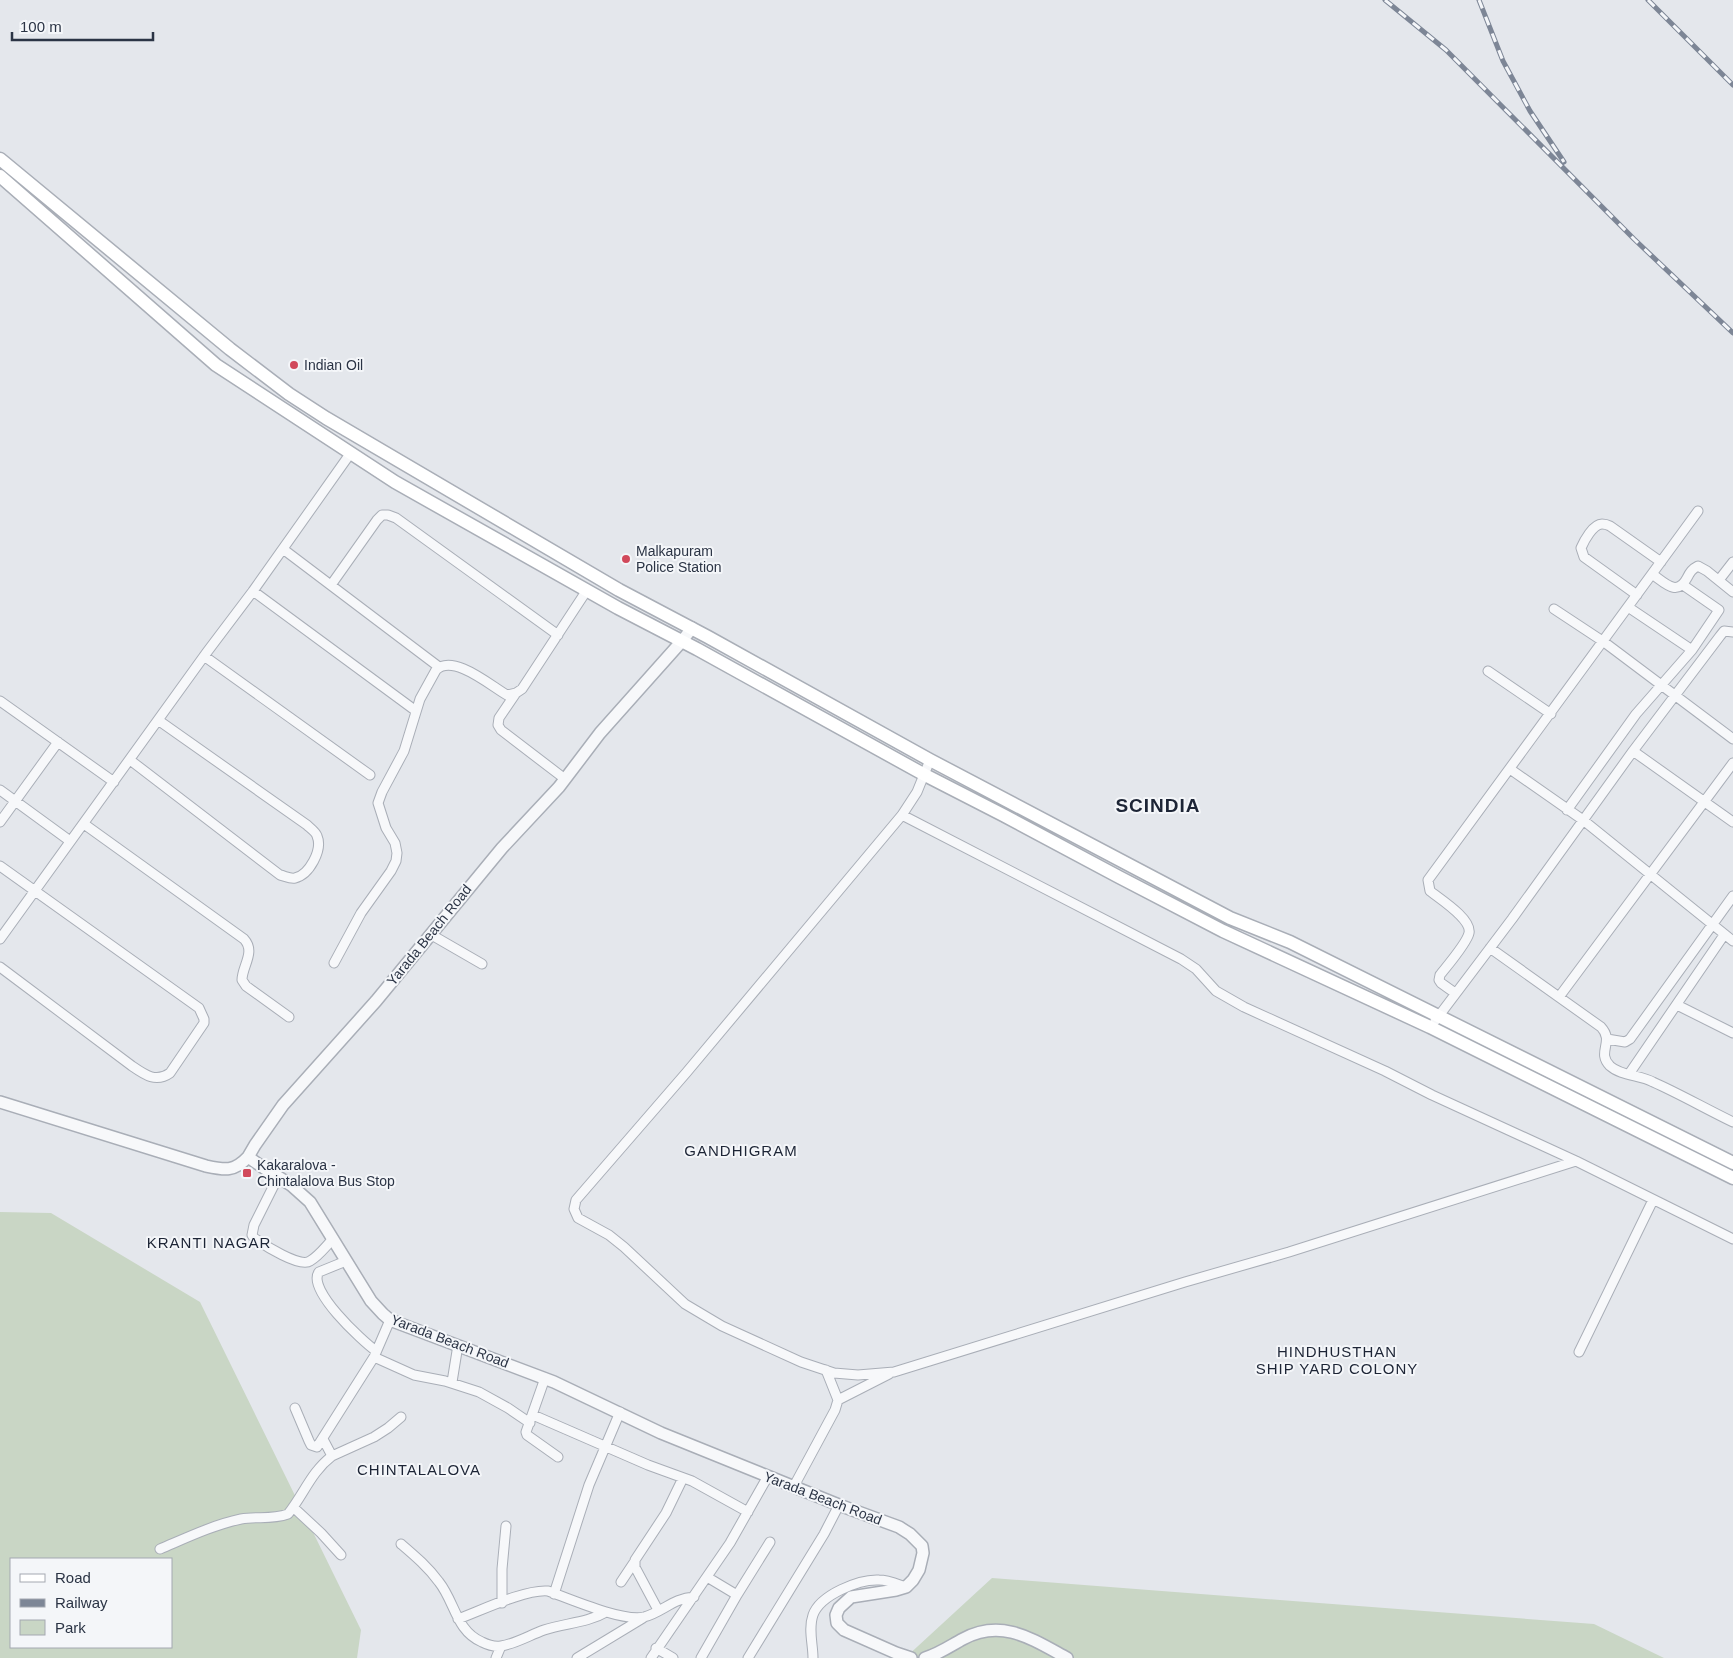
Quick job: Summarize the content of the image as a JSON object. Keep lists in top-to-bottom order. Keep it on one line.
{"streets":{"street":["Yarada Beach Road"]},"districts":["SCINDIA","GANDHIGRAM","KRANTI NAGAR","HINDHUSTHAN SHIP YARD COLONY","CHINTALALOVA"],"places":{"other":["Indian Oil","Malkapuram Police Station"],"transit":["Kakaralova - Chintalalova Bus Stop"]},"legend":["Road","Railway","Park"],"scale_bar":"100 m"}
